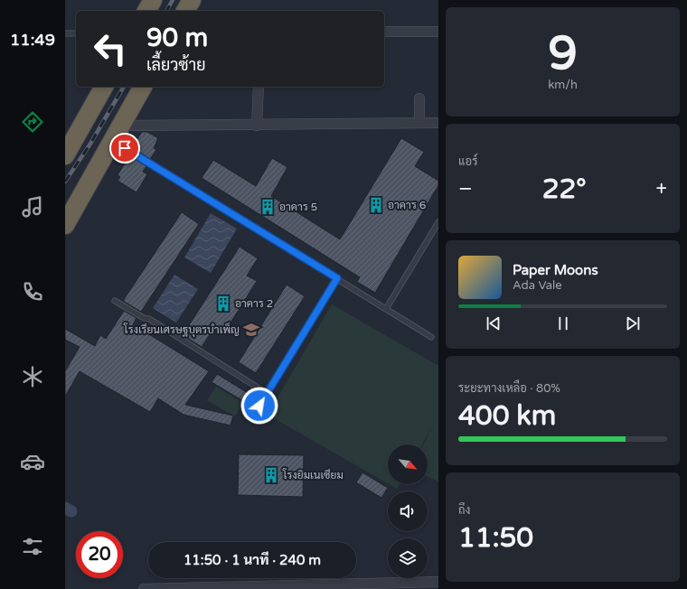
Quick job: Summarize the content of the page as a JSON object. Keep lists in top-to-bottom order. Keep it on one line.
{"places":{"building":["อาคาร 6","อาคาร 5","อาคาร 2","โรงยิมเนเซียม"],"school or university":["โรงเรียนเศรษฐบุตรบำเพ็ญ"]},"north":"bottom right","page":{"tabs":"11:49","tile":[["9","km/h"],"แอร์",["ระยะทางเหลือ · 80%","400 km"],["ถึง","11:50"]],"turn":["90 m","เลี้ยวซ้าย"],"heat":["−","22°","+"],"song":["Paper Moons","Ada Vale"],"limit":"20","trip":"11:50 · 1 นาที · 240 m"}}
